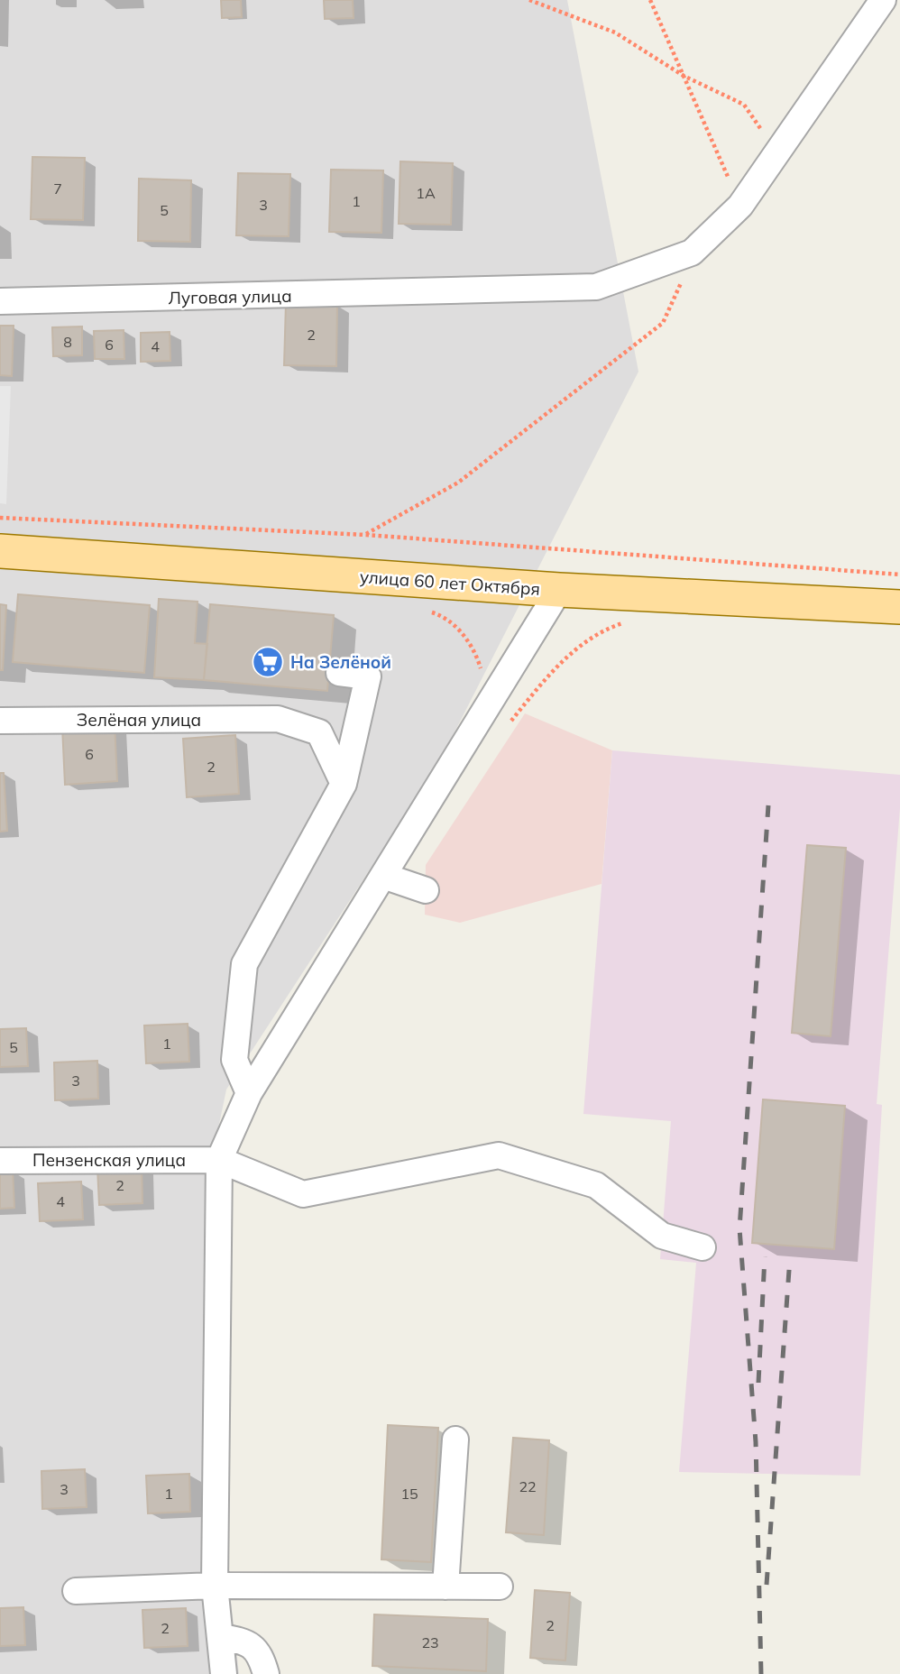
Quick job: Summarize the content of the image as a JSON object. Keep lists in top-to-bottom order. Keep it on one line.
{"streets":{"main road":["улица 60 лет Октября"],"street":["Луговая улица","Зелёная улица","Пензенская улица"]},"places":{"supermarket":["На Зелёной"]},"house_numbers":["7","1А","1","3","5","2","8","6","4","6","2","1","5","3","2","4","22","3","1","15","2","2","23"]}
